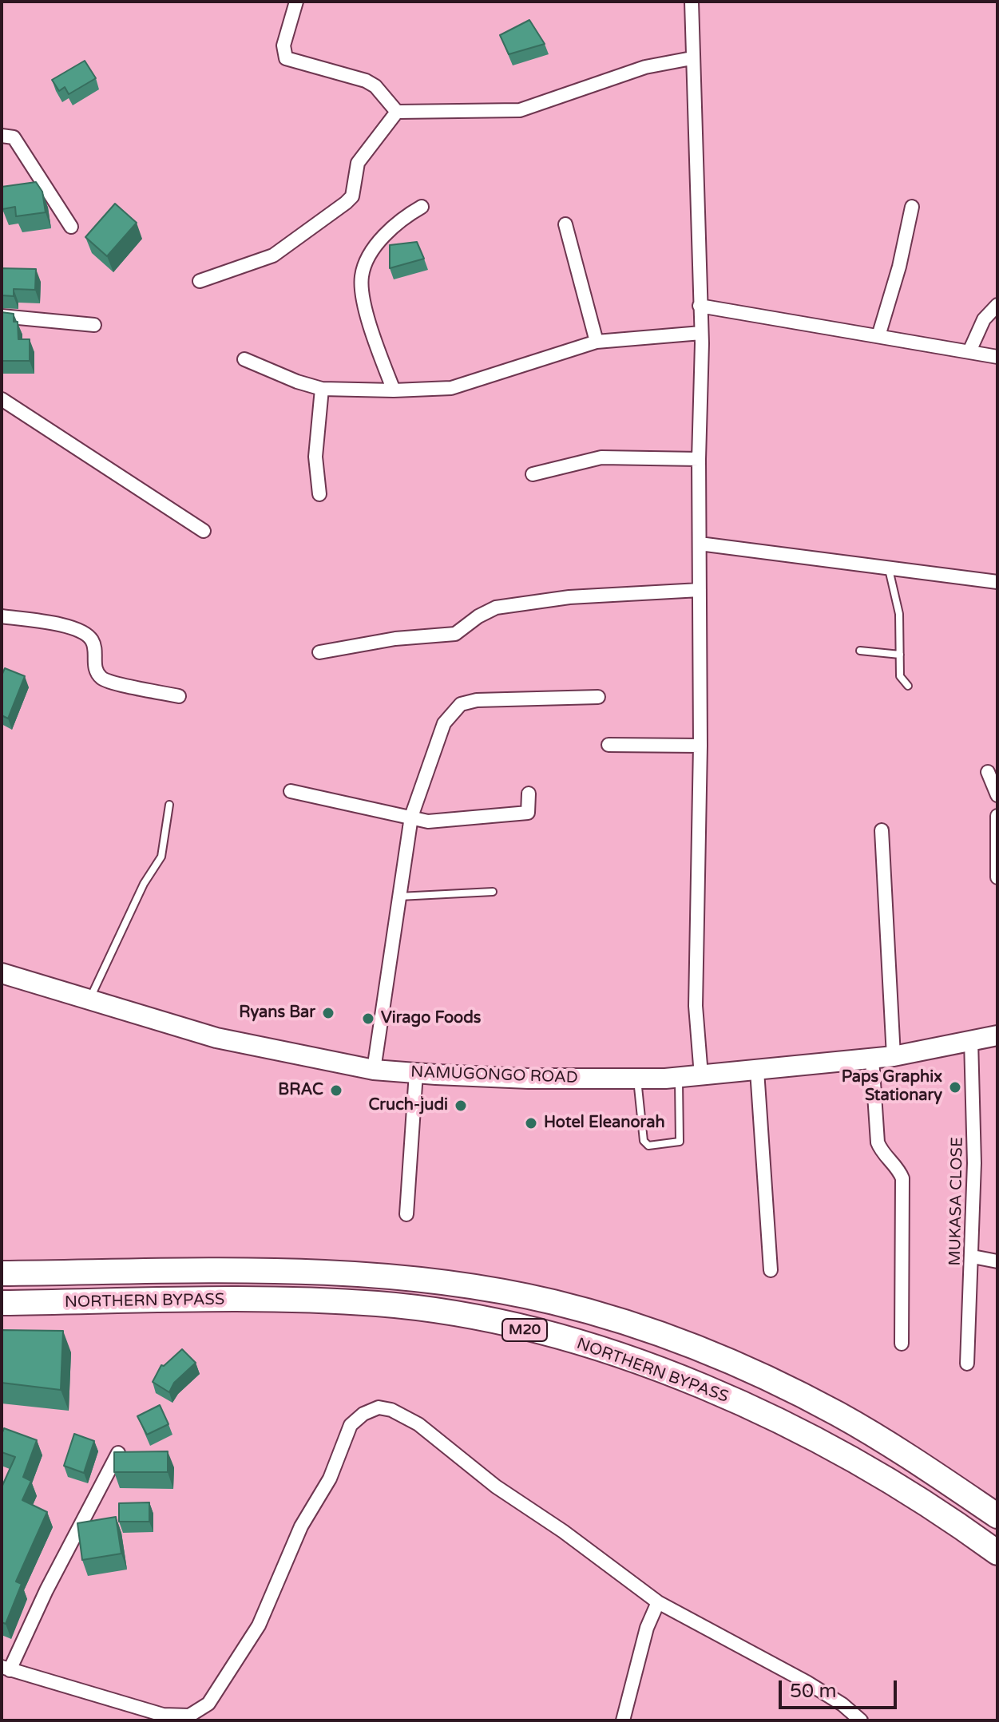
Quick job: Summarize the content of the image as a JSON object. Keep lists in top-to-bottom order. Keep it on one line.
{"streets":{"highway":["NORTHERN BYPASS","M20"],"main road":["NAMUGONGO ROAD"],"street":["MUKASA CLOSE"]},"crossings":[["NAMUGONGO ROAD","MUKASA CLOSE"]],"places":["Ryans Bar","Virago Foods","Paps Graphix Stationary","BRAC","Cruch-judi","Hotel Eleanorah"],"scale_bar":"50 m"}
